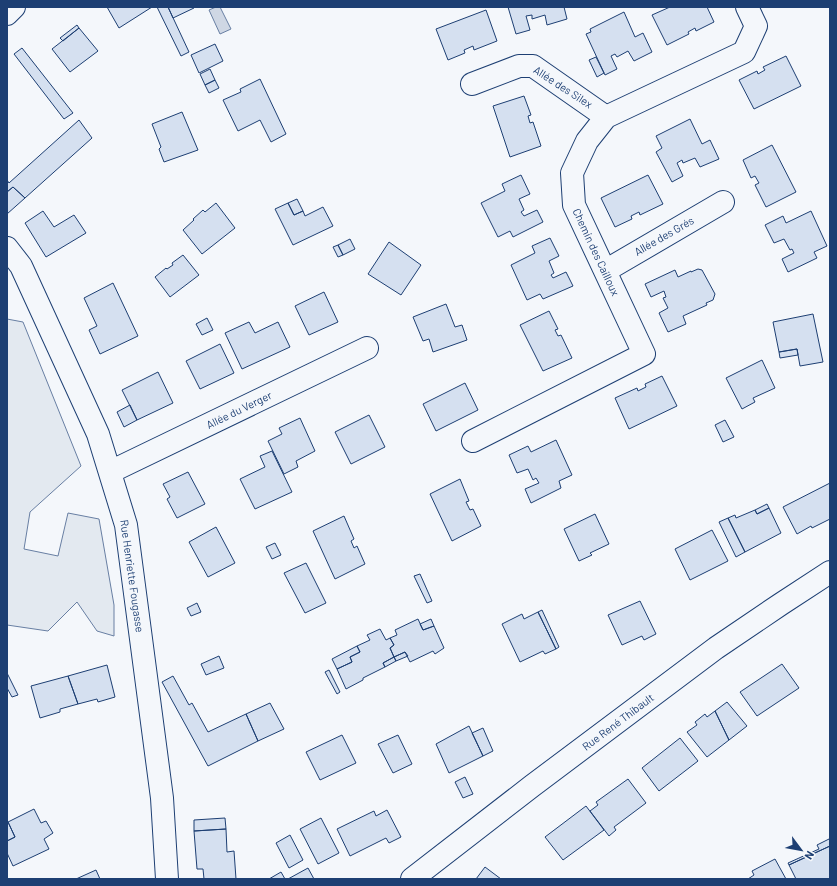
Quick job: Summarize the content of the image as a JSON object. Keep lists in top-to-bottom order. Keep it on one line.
{"streets":{"street":["Allée des Silex","Allée des Grés","Chemin des Cailloux","Allée du Verger","Rue Henriette Fougasse","Rue René Thibault"]},"crossings":[["Allée des Silex","Chemin des Cailloux"],["Allée des Grés","Chemin des Cailloux"],["Allée du Verger","Rue Henriette Fougasse"]],"north":"bottom right"}
